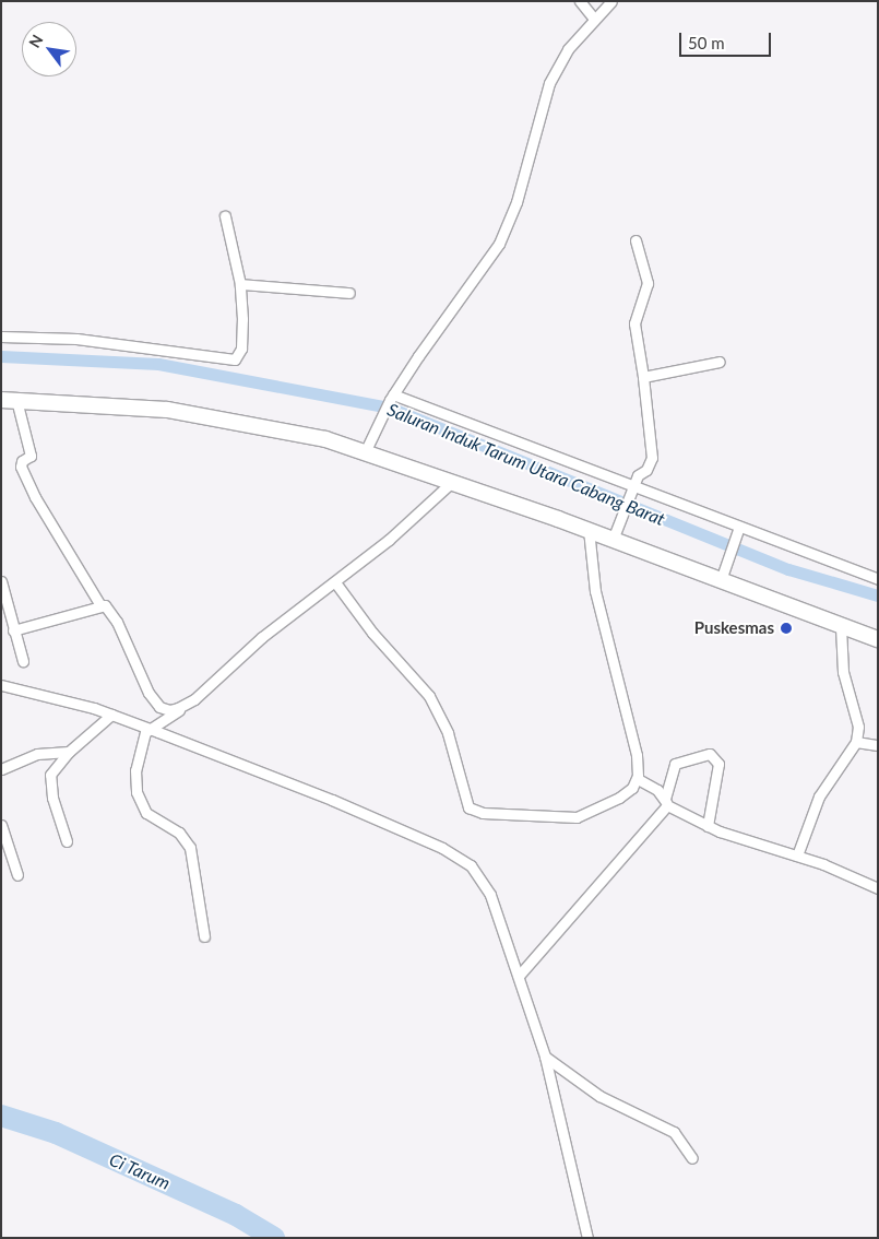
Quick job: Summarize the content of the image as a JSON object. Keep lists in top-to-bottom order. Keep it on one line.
{"water":["Saluran Induk Tarum Utara Cabang Barat","Ci Tarum"],"places":["Puskesmas"],"scale_bar":"50 m","north":"top left"}
